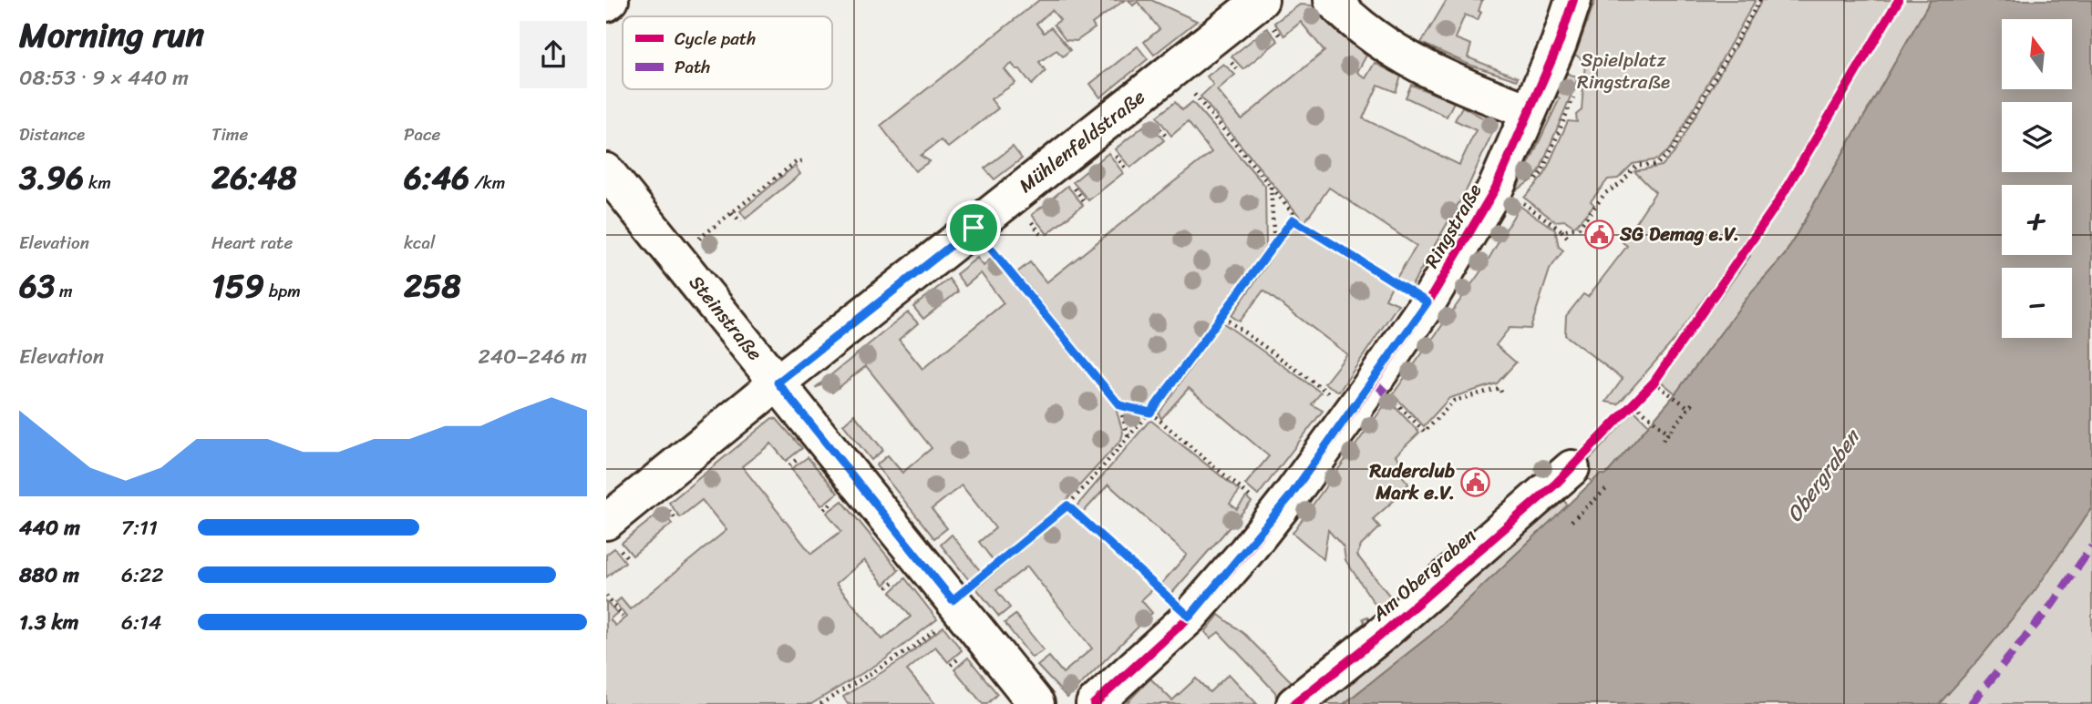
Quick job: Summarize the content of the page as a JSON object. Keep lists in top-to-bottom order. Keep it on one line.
{"streets":{"street":["Mühlenfeldstraße","Ringstraße","Steinstraße","Am Obergraben"]},"crossings":[["Mühlenfeldstraße","Steinstraße"]],"water":["Obergraben"],"parks":["Spielplatz Ringstraße"],"places":{"public building":["SG Demag e.V.","Ruderclub Mark e.V."]},"legend":["Cycle path","Path"],"north":"top","page":{"heading":["Morning run","08:53 · 9 × 440 m"],"map_buttons":["+","−"],"stats":[["Distance","3.96 km"],["Time","26:48"],["Pace","6:46 /km"],["Elevation","63 m"],["Heart rate","159 bpm"],["kcal","258"]],"chart":["Elevation","240–246 m"],"list":[{"name":"440 m","note":"7:11"},{"name":"880 m","note":"6:22"},{"name":"1.3 km","note":"6:14"}]}}
